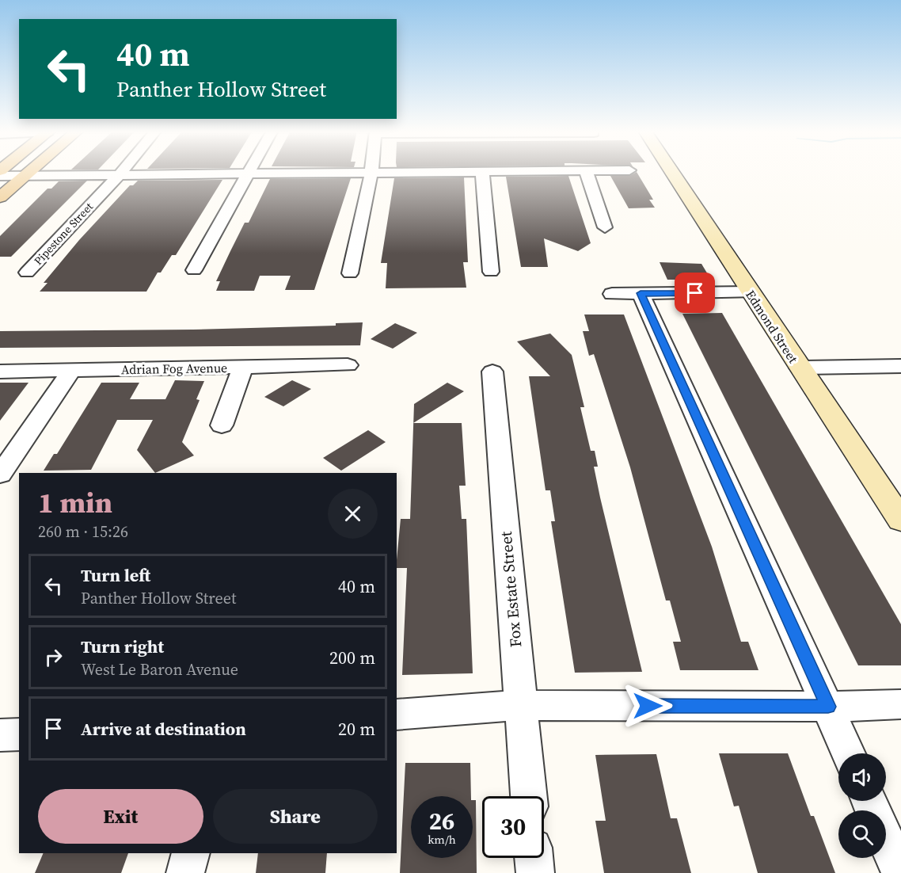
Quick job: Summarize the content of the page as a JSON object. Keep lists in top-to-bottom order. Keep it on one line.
{"streets":{"street":["Pipestone Street","Edmond Street","Adrian Fog Avenue","Fox Estate Street"]},"page":{"turn":["40 m","Panther Hollow Street"],"heading":["1 min","260 m · 15:26"],"list":[{"name":"Turn left","note":"Panther Hollow Street","value":"40 m"},{"name":"Turn right","note":"West Le Baron Avenue","value":"200 m"},{"name":"Arrive at destination","value":"20 m"}],"buttons":["Exit","Share"],"speed":"26 km/h","limit":"30"}}
